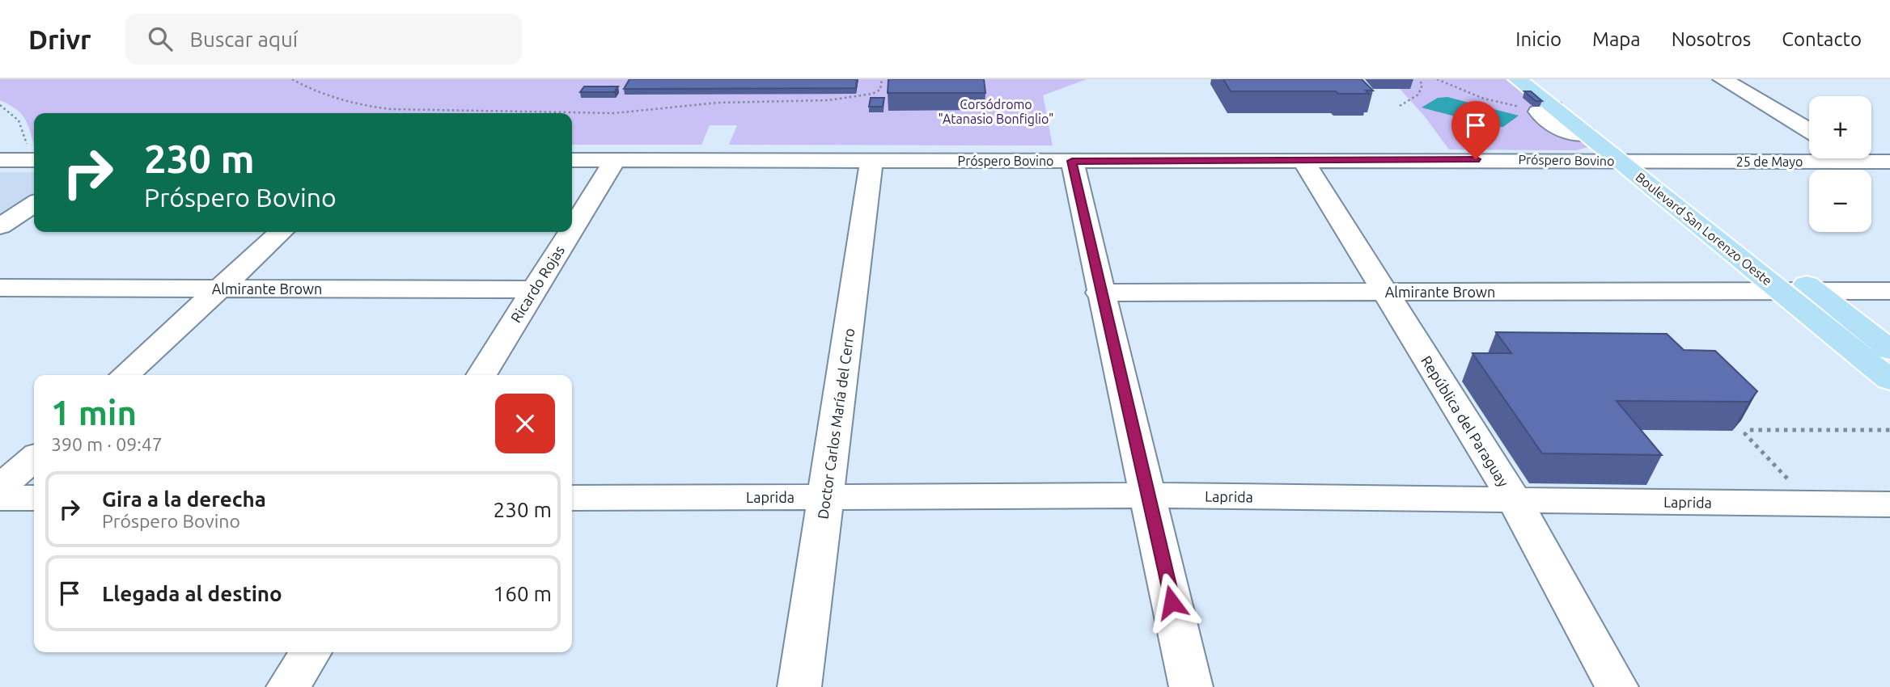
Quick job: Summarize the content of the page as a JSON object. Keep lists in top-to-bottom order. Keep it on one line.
{"streets":{"main road":["Boulevard San Lorenzo Oeste"],"street":["Próspero Bovino","25 de Mayo","Ricardo Rojas","Almirante Brown","República del Paraguay","Doctor Carlos María del Cerro","Laprida"]},"crossings":[["Próspero Bovino","25 de Mayo"],["Próspero Bovino","Boulevard San Lorenzo Oeste"],["Próspero Bovino","Ricardo Rojas"],["Próspero Bovino","República del Paraguay"],["Próspero Bovino","Doctor Carlos María del Cerro"],["25 de Mayo","Boulevard San Lorenzo Oeste"],["Boulevard San Lorenzo Oeste","Almirante Brown"],["Ricardo Rojas","Almirante Brown"],["Almirante Brown","República del Paraguay"],["República del Paraguay","Laprida"],["Doctor Carlos María del Cerro","Laprida"]],"parks":["Corsódromo \"Atanasio Bonfiglio\""],"page":{"header":"Drivr","search":"Buscar aquí","nav":["Inicio","Mapa","Nosotros","Contacto"],"map_buttons":["+","−"],"turn":["230 m","Próspero Bovino"],"heading":["1 min","390 m · 09:47"],"list":[{"name":"Gira a la derecha","note":"Próspero Bovino","value":"230 m"},{"name":"Llegada al destino","value":"160 m"}]}}
